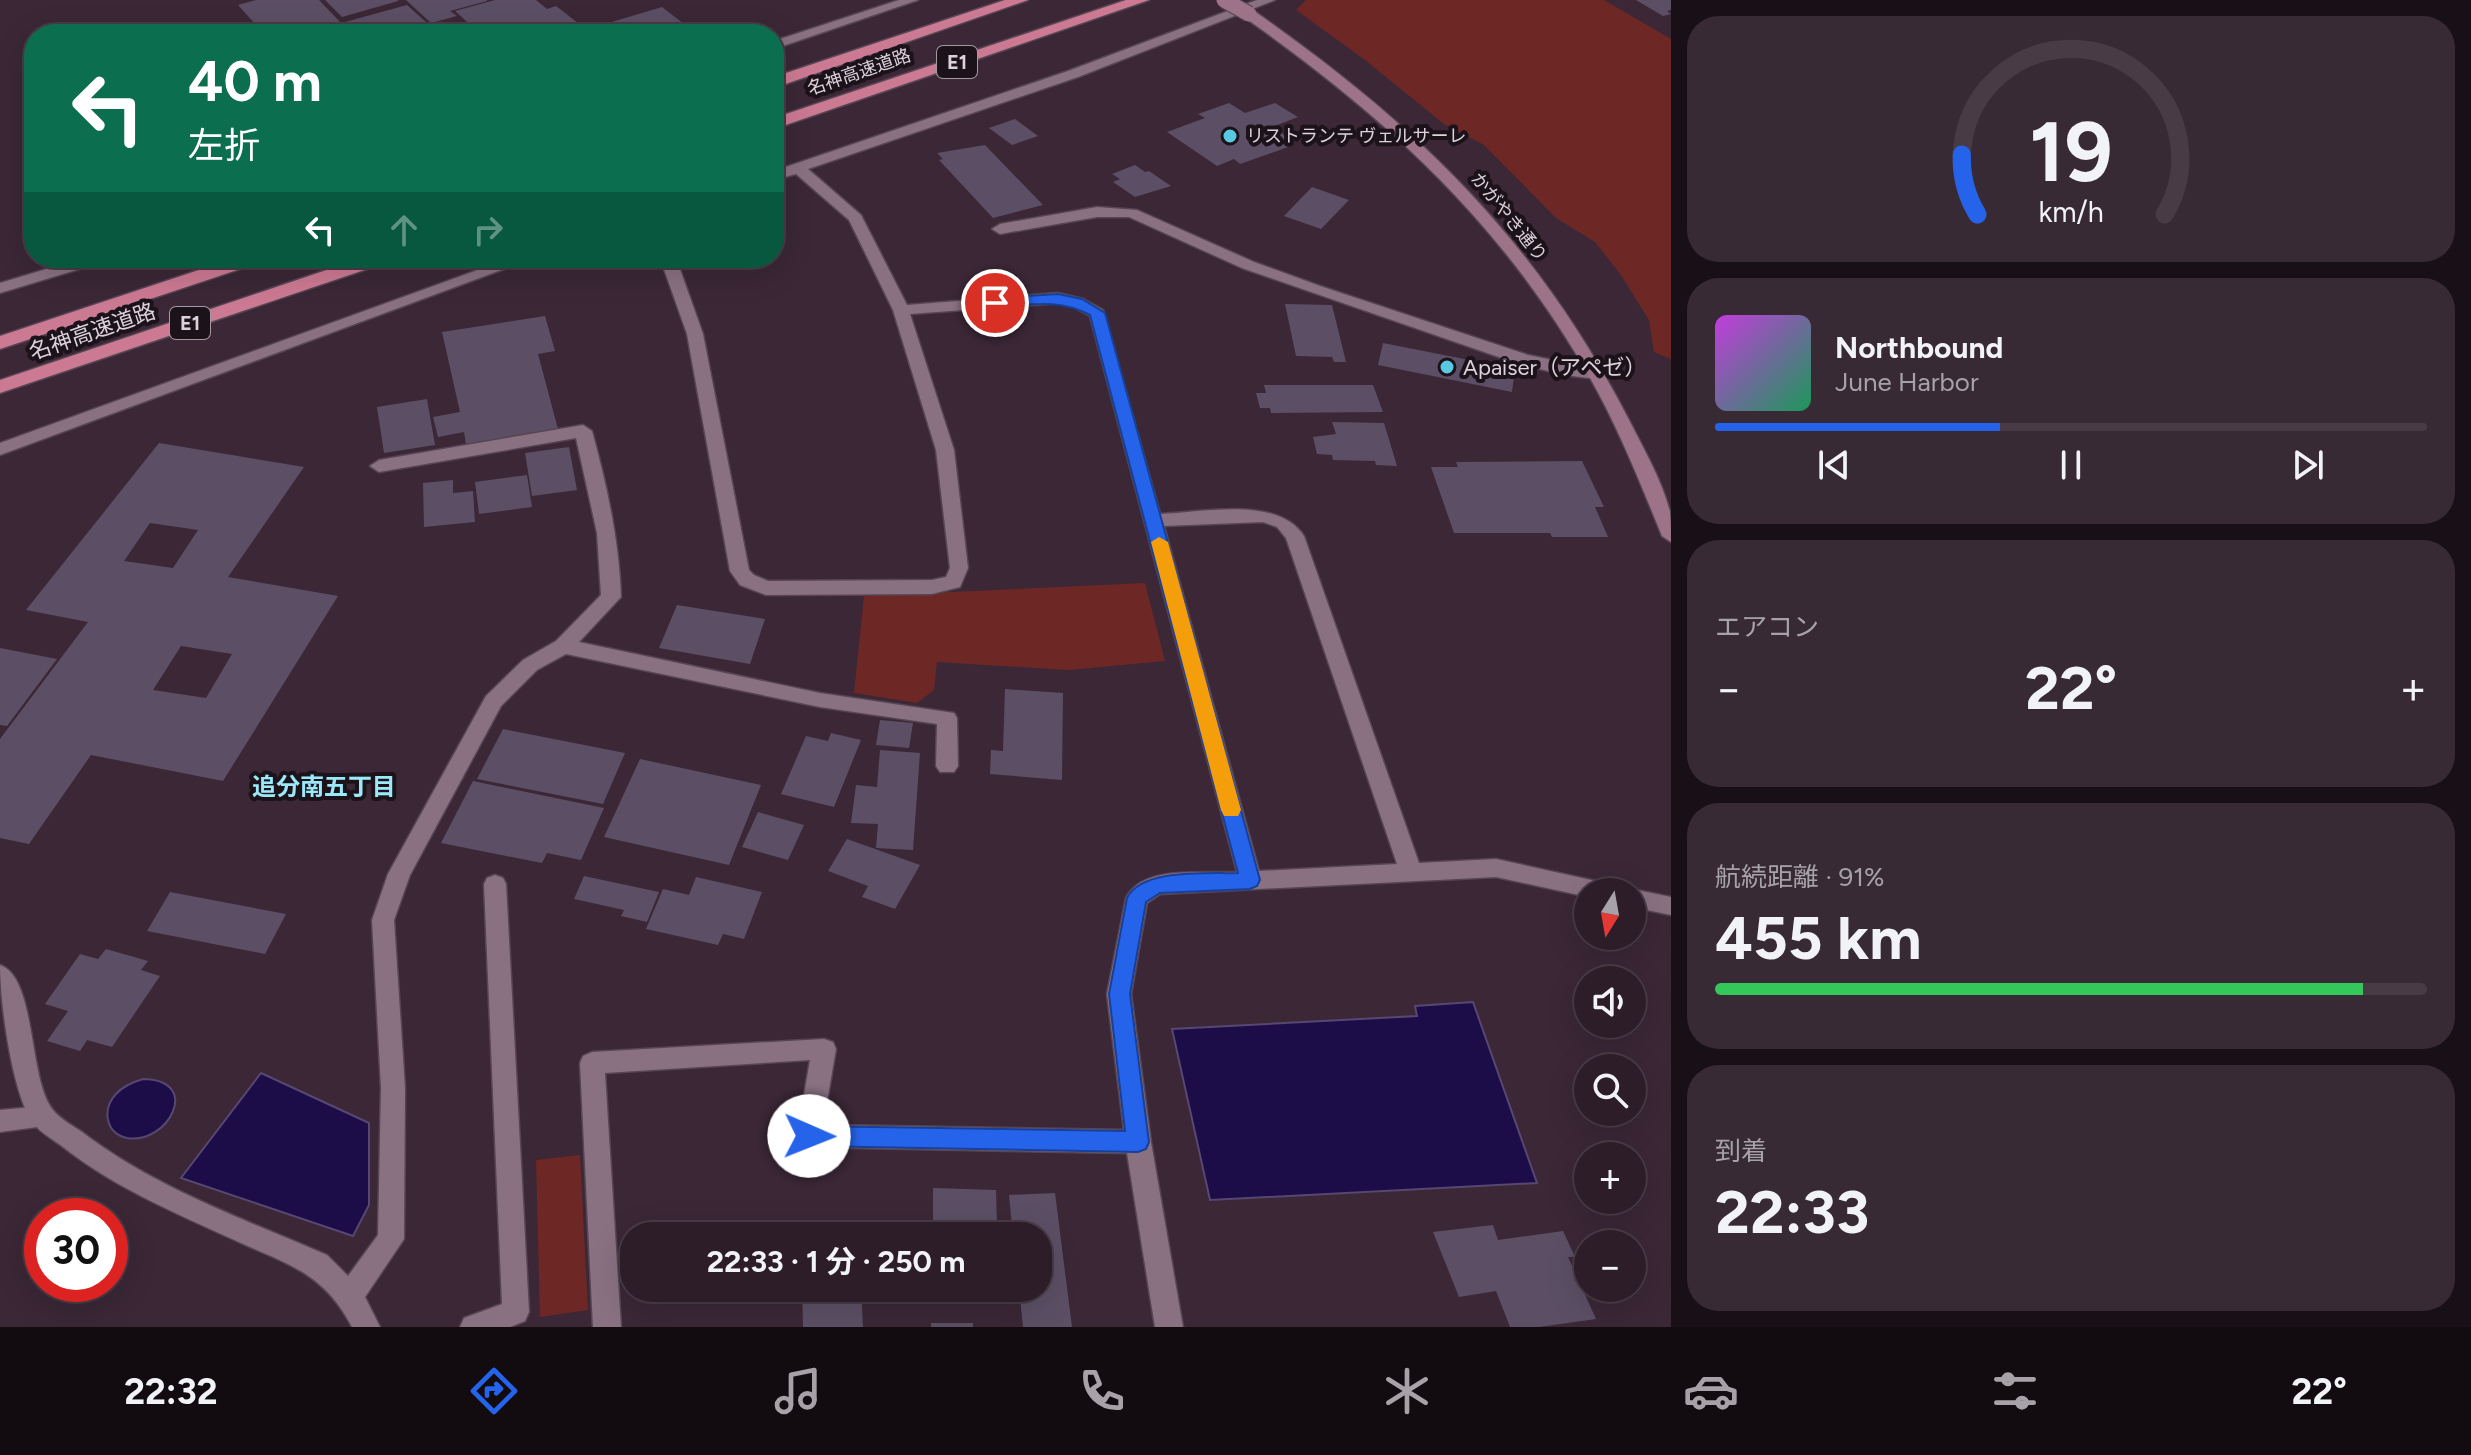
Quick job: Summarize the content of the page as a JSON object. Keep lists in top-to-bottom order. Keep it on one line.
{"streets":{"highway":["E1","名神高速道路"],"street":["かがやき通り"]},"districts":["追分南五丁目"],"places":["リストランテ ヴェルサーレ","Apaiser（アペゼ）"],"north":"bottom","page":{"turn":["40 m","左折"],"song":["Northbound","June Harbor"],"tile":["エアコン",["航続距離 · 91%","455 km"],["到着","22:33"]],"heat":["−","22°","+"],"map_buttons":["+","−"],"limit":"30","trip":"22:33 · 1 分 · 250 m","tabs":["22:32","22°"],"gauge":["19","km/h"]}}
